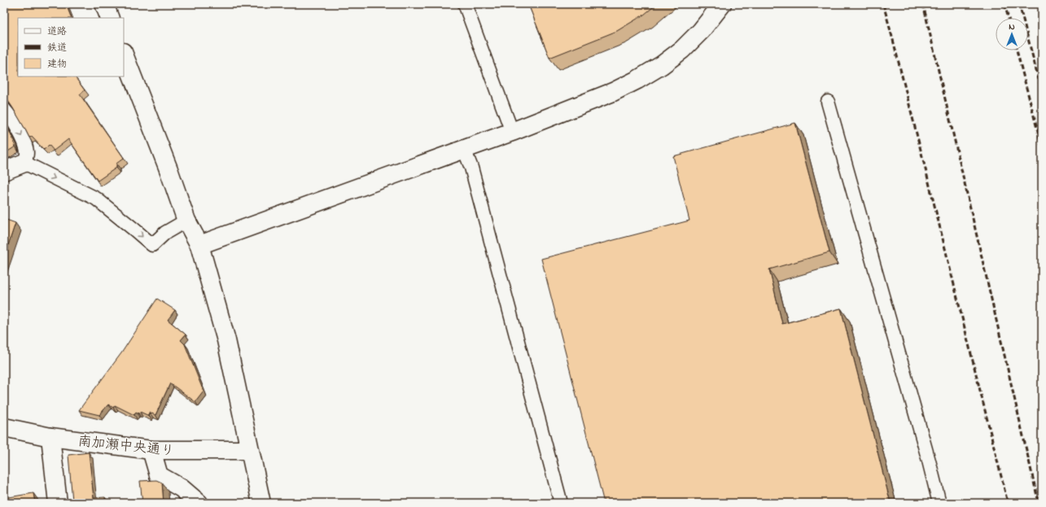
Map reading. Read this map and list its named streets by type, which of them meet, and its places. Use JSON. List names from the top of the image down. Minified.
{"streets":{"street":["南加瀬中央通り"]},"legend":["道路","鉄道","建物"],"north":"top"}
